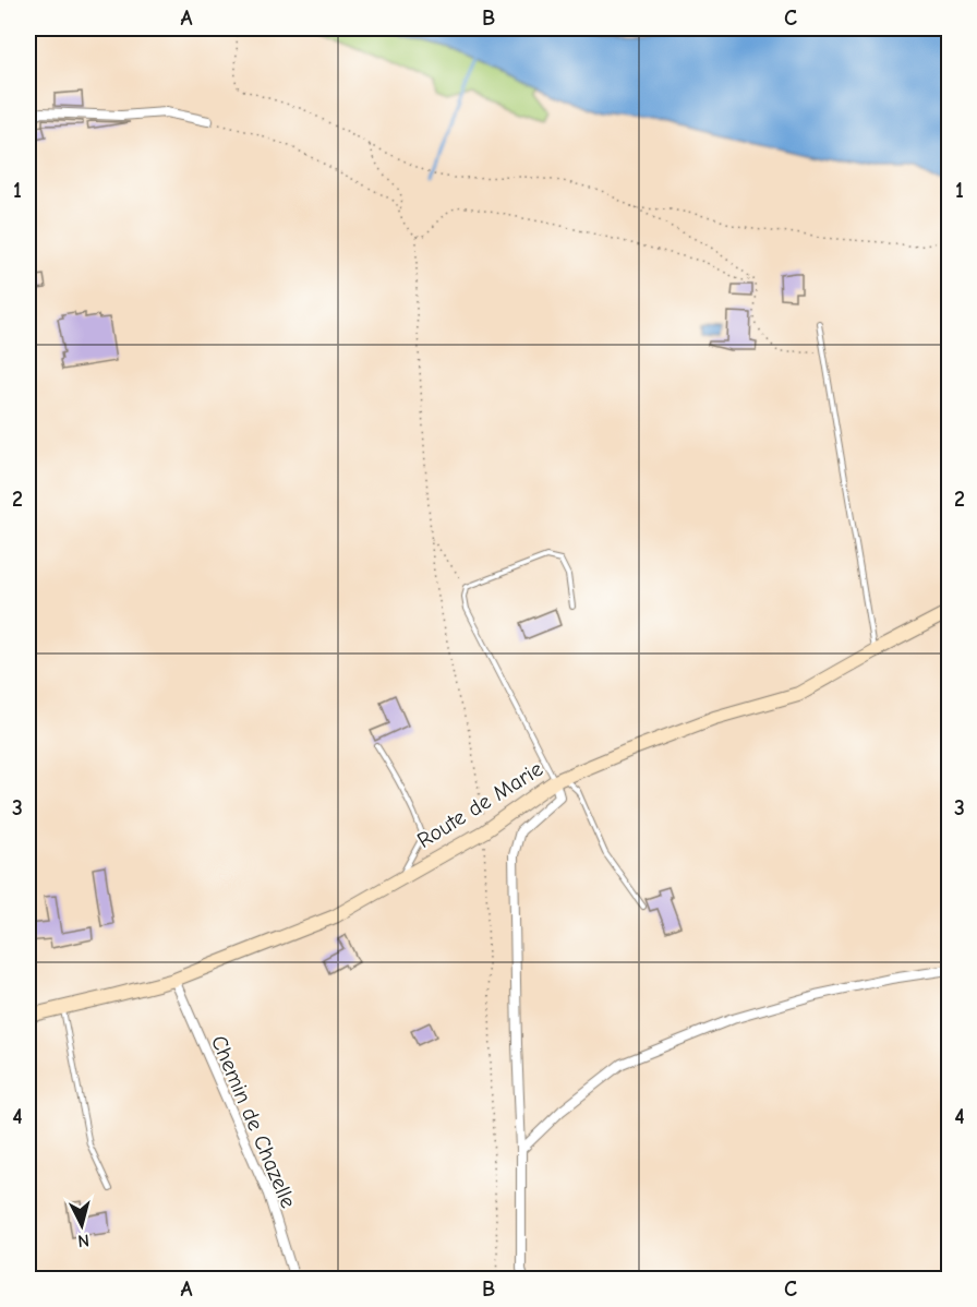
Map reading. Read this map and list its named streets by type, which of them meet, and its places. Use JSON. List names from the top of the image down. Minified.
{"streets":{"street":["Route de Marie","Chemin de Chazelle"]},"crossings":[["Route de Marie","Chemin de Chazelle"]],"north":"bottom","grid":{"columns":["A","B","C"],"rows":["1","2","3","4"]}}
